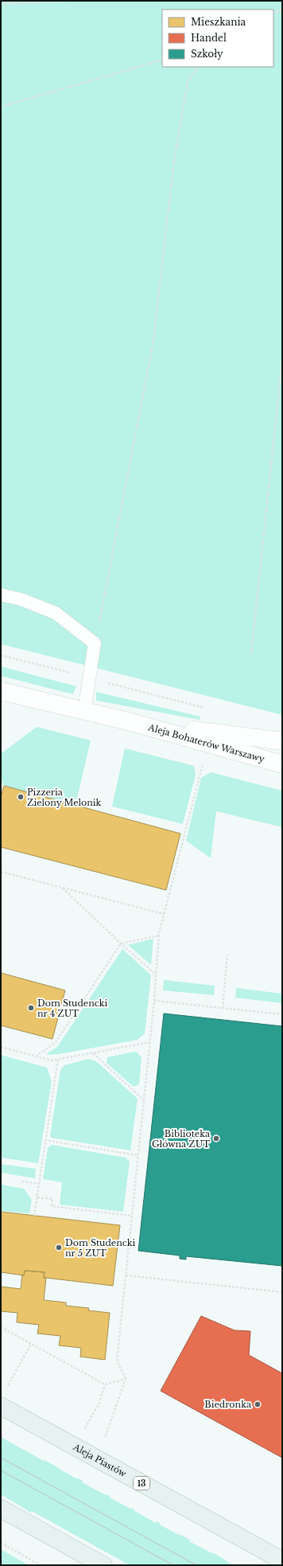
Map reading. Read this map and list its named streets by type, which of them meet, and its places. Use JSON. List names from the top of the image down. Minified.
{"streets":{"main road":["Aleja Piastów","13"],"street":["Aleja Bohaterów Warszawy"]},"places":["Pizzeria Zielony Melonik","Dom Studencki nr 4 ZUT","Biblioteka Główna ZUT","Dom Studencki nr 5 ZUT","Biedronka"],"legend":["Mieszkania","Handel","Szkoły"]}
